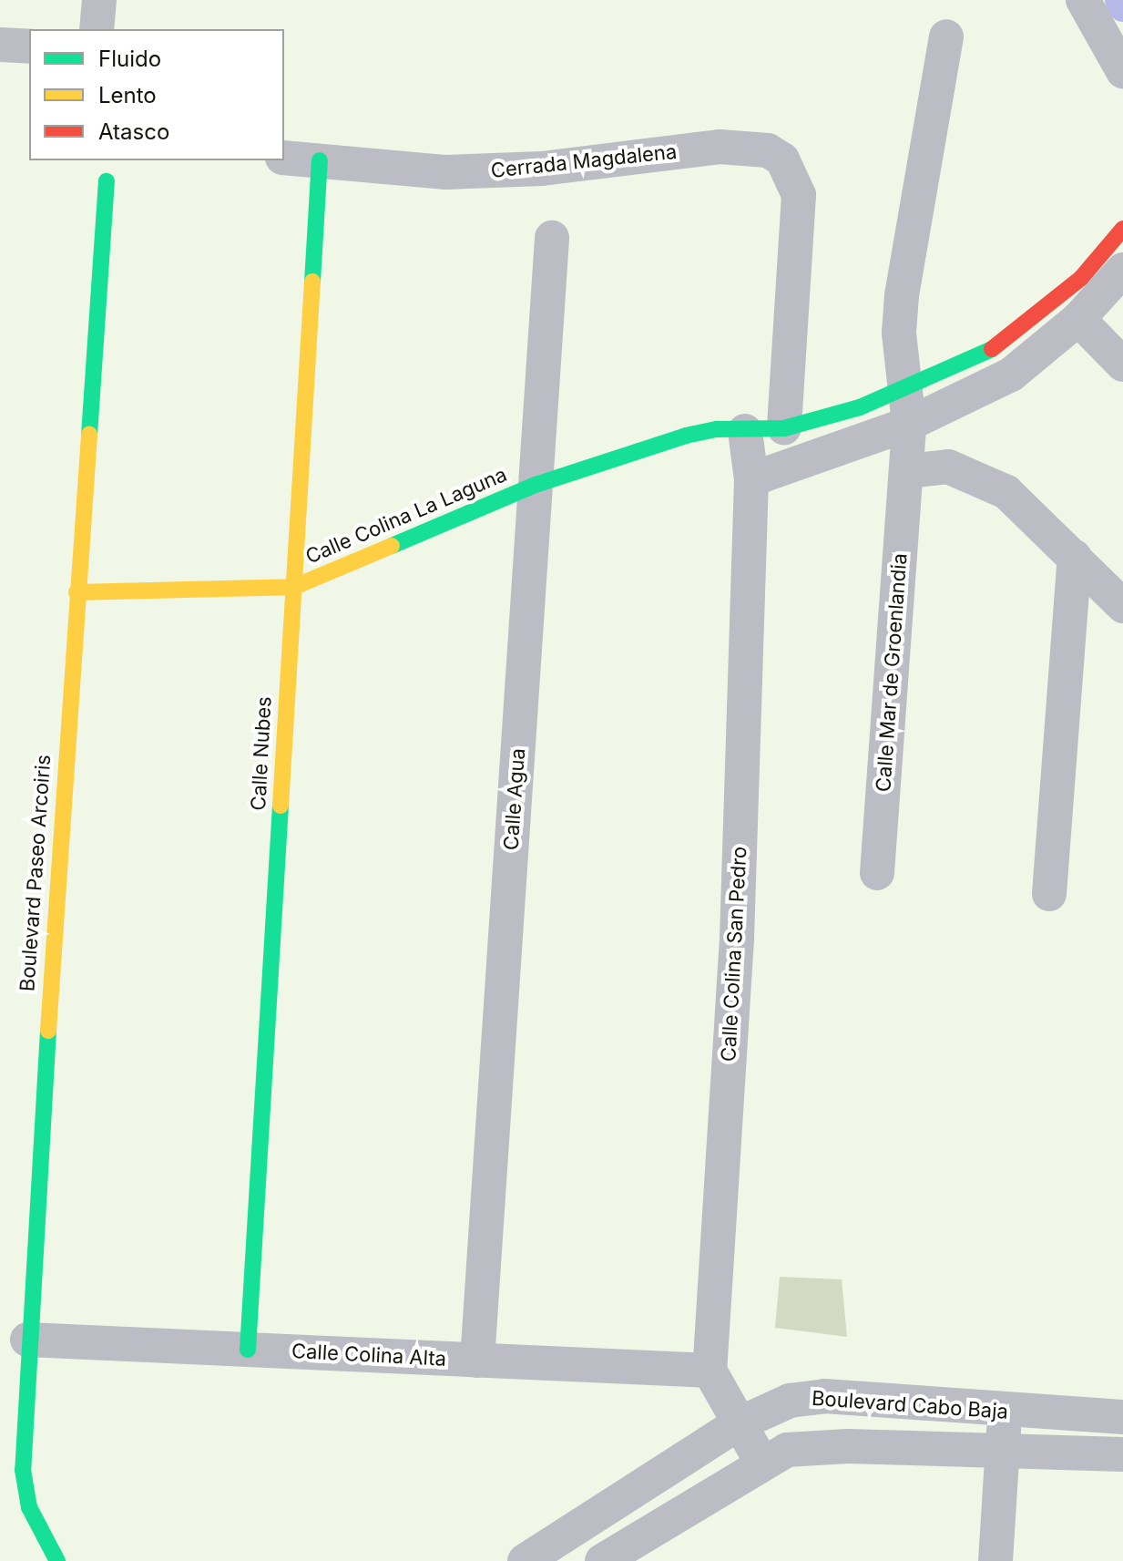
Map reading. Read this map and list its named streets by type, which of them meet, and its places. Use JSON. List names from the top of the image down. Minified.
{"streets":{"street":["Cerrada Magdalena","Calle Colina La Laguna","Calle Mar de Groenlandia","Calle Nubes","Calle Agua","Boulevard Paseo Arcoiris","Calle Colina San Pedro","Calle Colina Alta","Boulevard Cabo Baja"]},"crossings":[["Cerrada Magdalena","Calle Nubes"],["Calle Colina La Laguna","Calle Nubes"],["Calle Colina La Laguna","Calle Agua"],["Calle Colina La Laguna","Boulevard Paseo Arcoiris"],["Calle Colina La Laguna","Calle Colina San Pedro"],["Calle Nubes","Calle Colina Alta"],["Calle Agua","Calle Colina Alta"],["Boulevard Paseo Arcoiris","Calle Colina Alta"],["Calle Colina San Pedro","Calle Colina Alta"]],"legend":["Fluido","Lento","Atasco"]}
